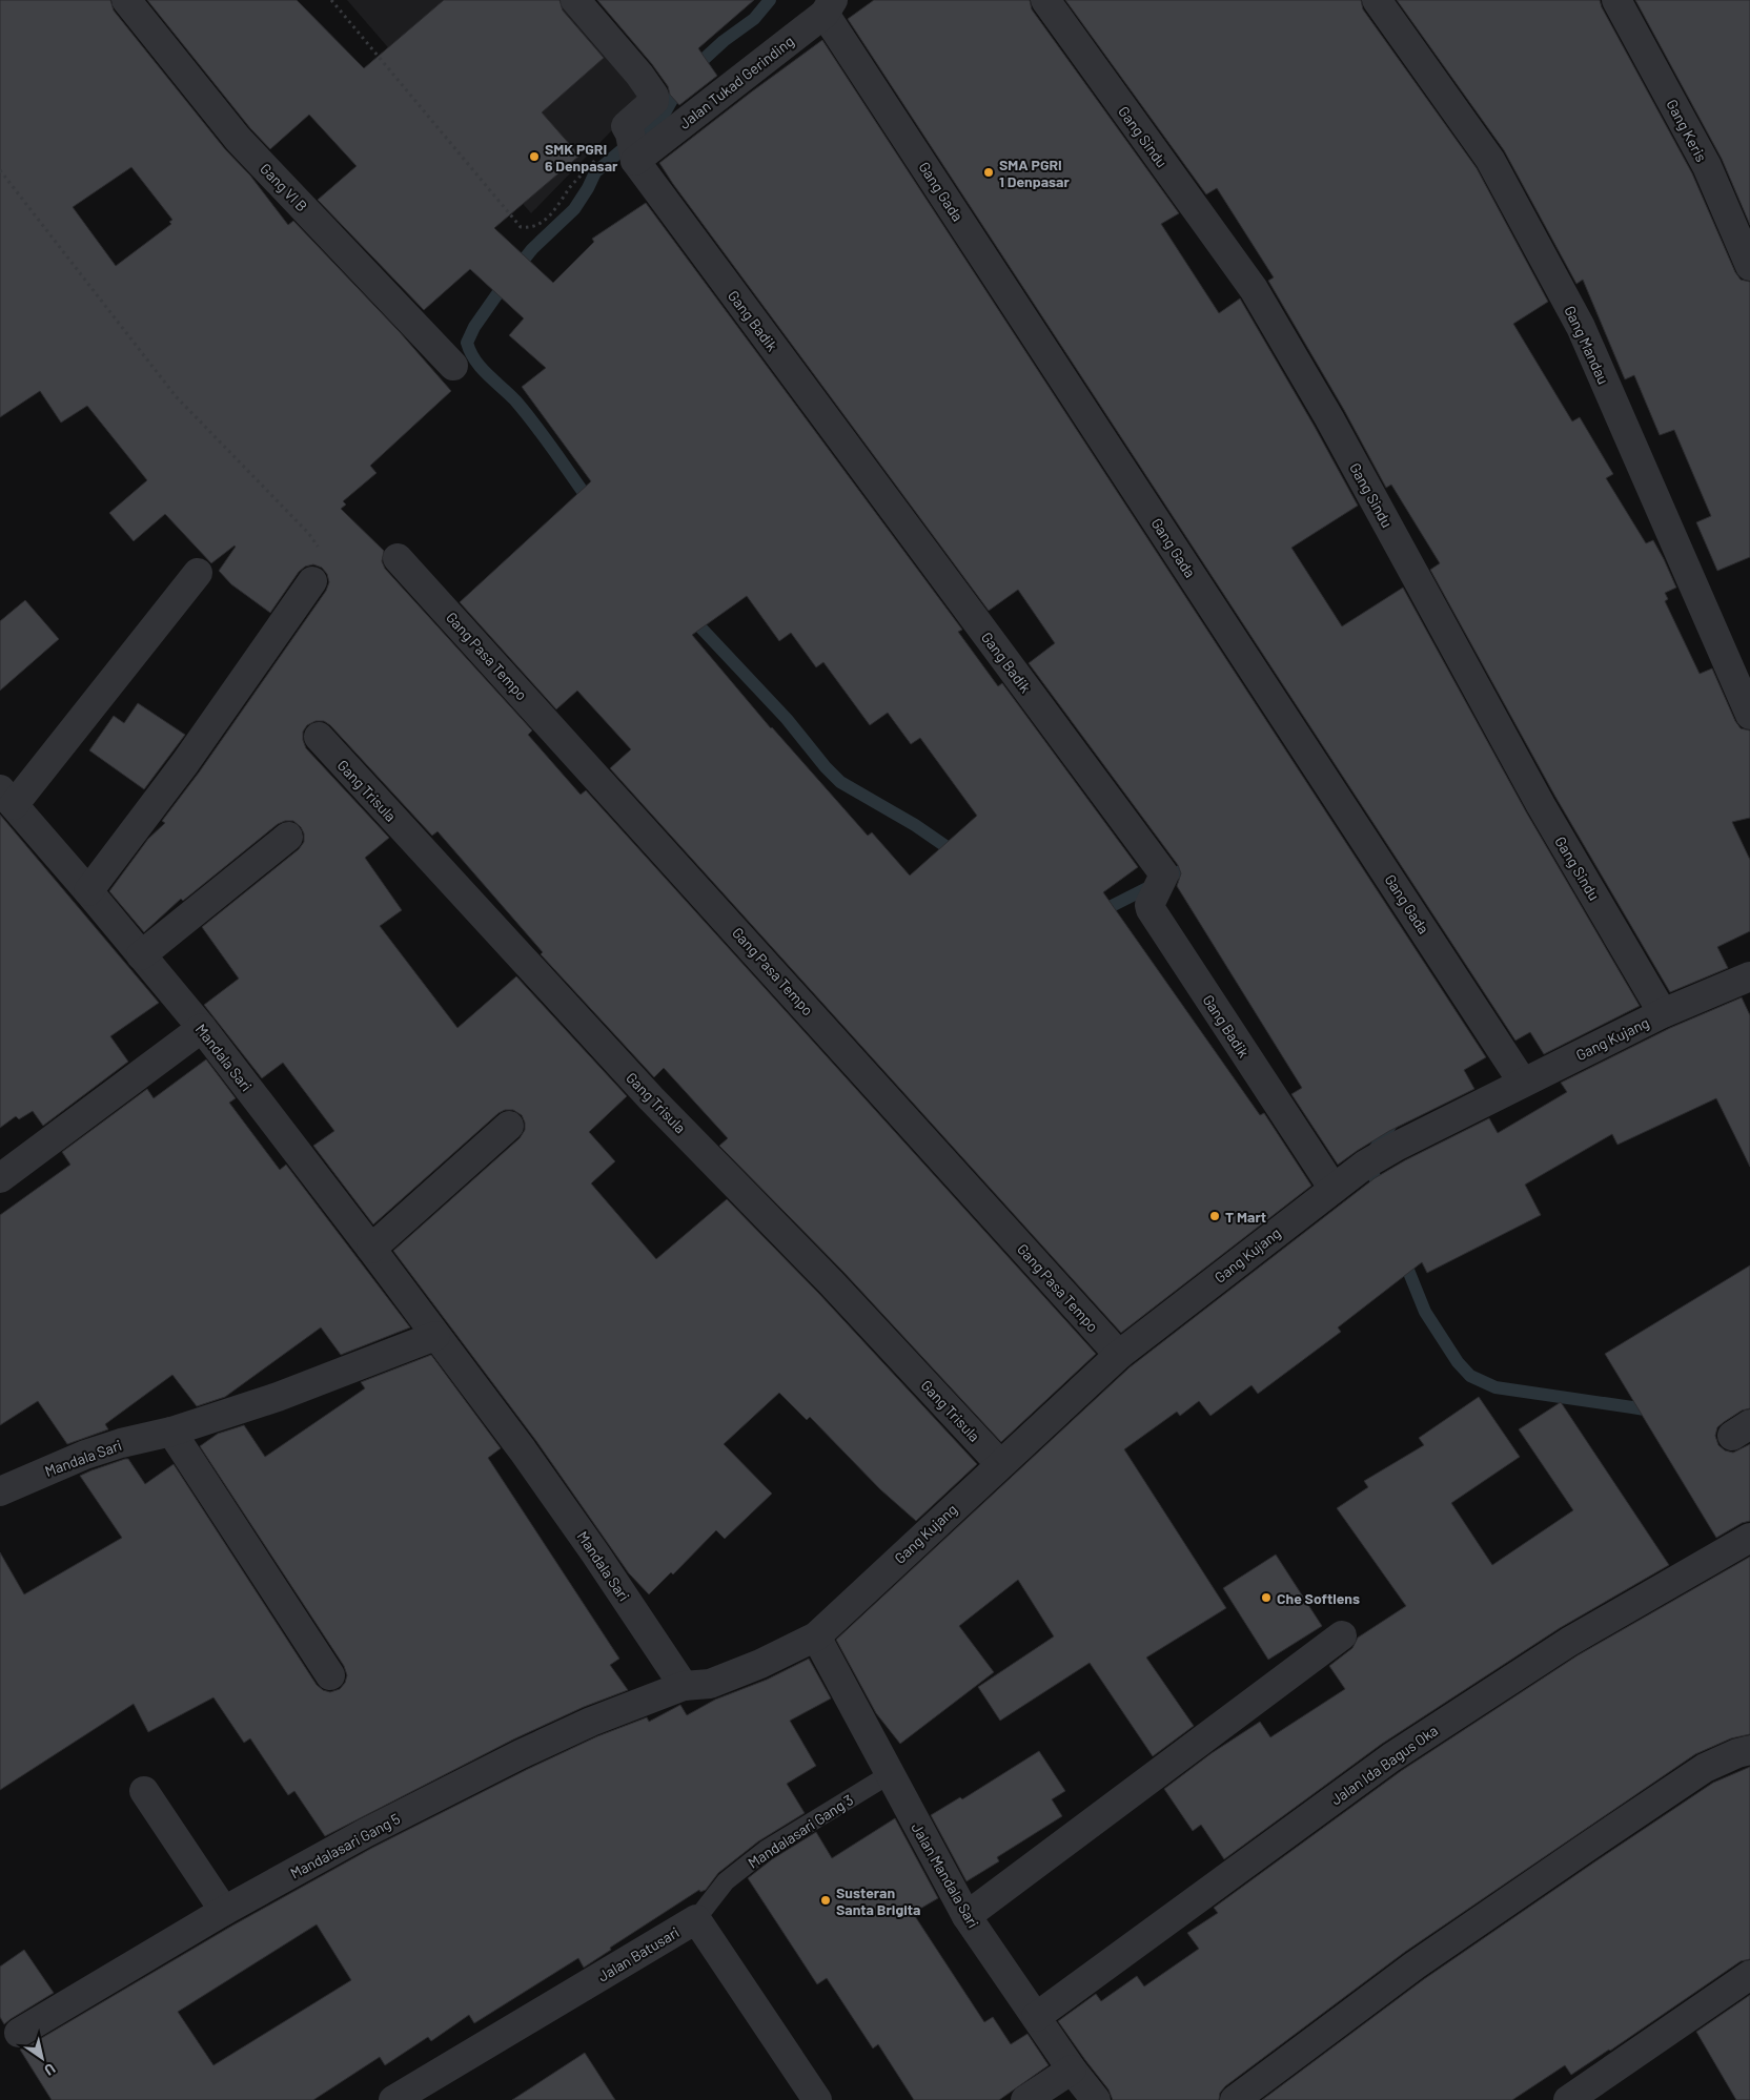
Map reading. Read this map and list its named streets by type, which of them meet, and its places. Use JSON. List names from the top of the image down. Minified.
{"streets":{"street":["Jalan Tukad Gerinding","Gang Keris","Gang Sindu","Gang VI B","Gang Gada","Gang Badik","Gang Mandau","Gang Pasa Tempo","Gang Trisula","Gang Kujang","Mandala Sari","Jalan Ida Bagus Oka","Mandalasari Gang 5","Jalan Mandala Sari","Jalan Batusari"],"lane":["Mandalasari Gang 3"]},"crossings":[["Jalan Tukad Gerinding","Gang Gada"],["Jalan Tukad Gerinding","Gang Badik"],["Gang Sindu","Gang Kujang"],["Gang Gada","Gang Kujang"],["Gang Badik","Gang Kujang"],["Gang Pasa Tempo","Gang Kujang"],["Gang Trisula","Gang Kujang"],["Gang Kujang","Jalan Mandala Sari"],["Mandala Sari","Mandalasari Gang 5"],["Jalan Ida Bagus Oka","Jalan Mandala Sari"],["Mandalasari Gang 3","Jalan Mandala Sari"],["Mandalasari Gang 3","Jalan Batusari"]],"places":["SMK PGRI 6 Denpasar","SMA PGRI 1 Denpasar","T Mart","Che Softlens","Susteran Santa Brigita"],"north":"bottom right"}
